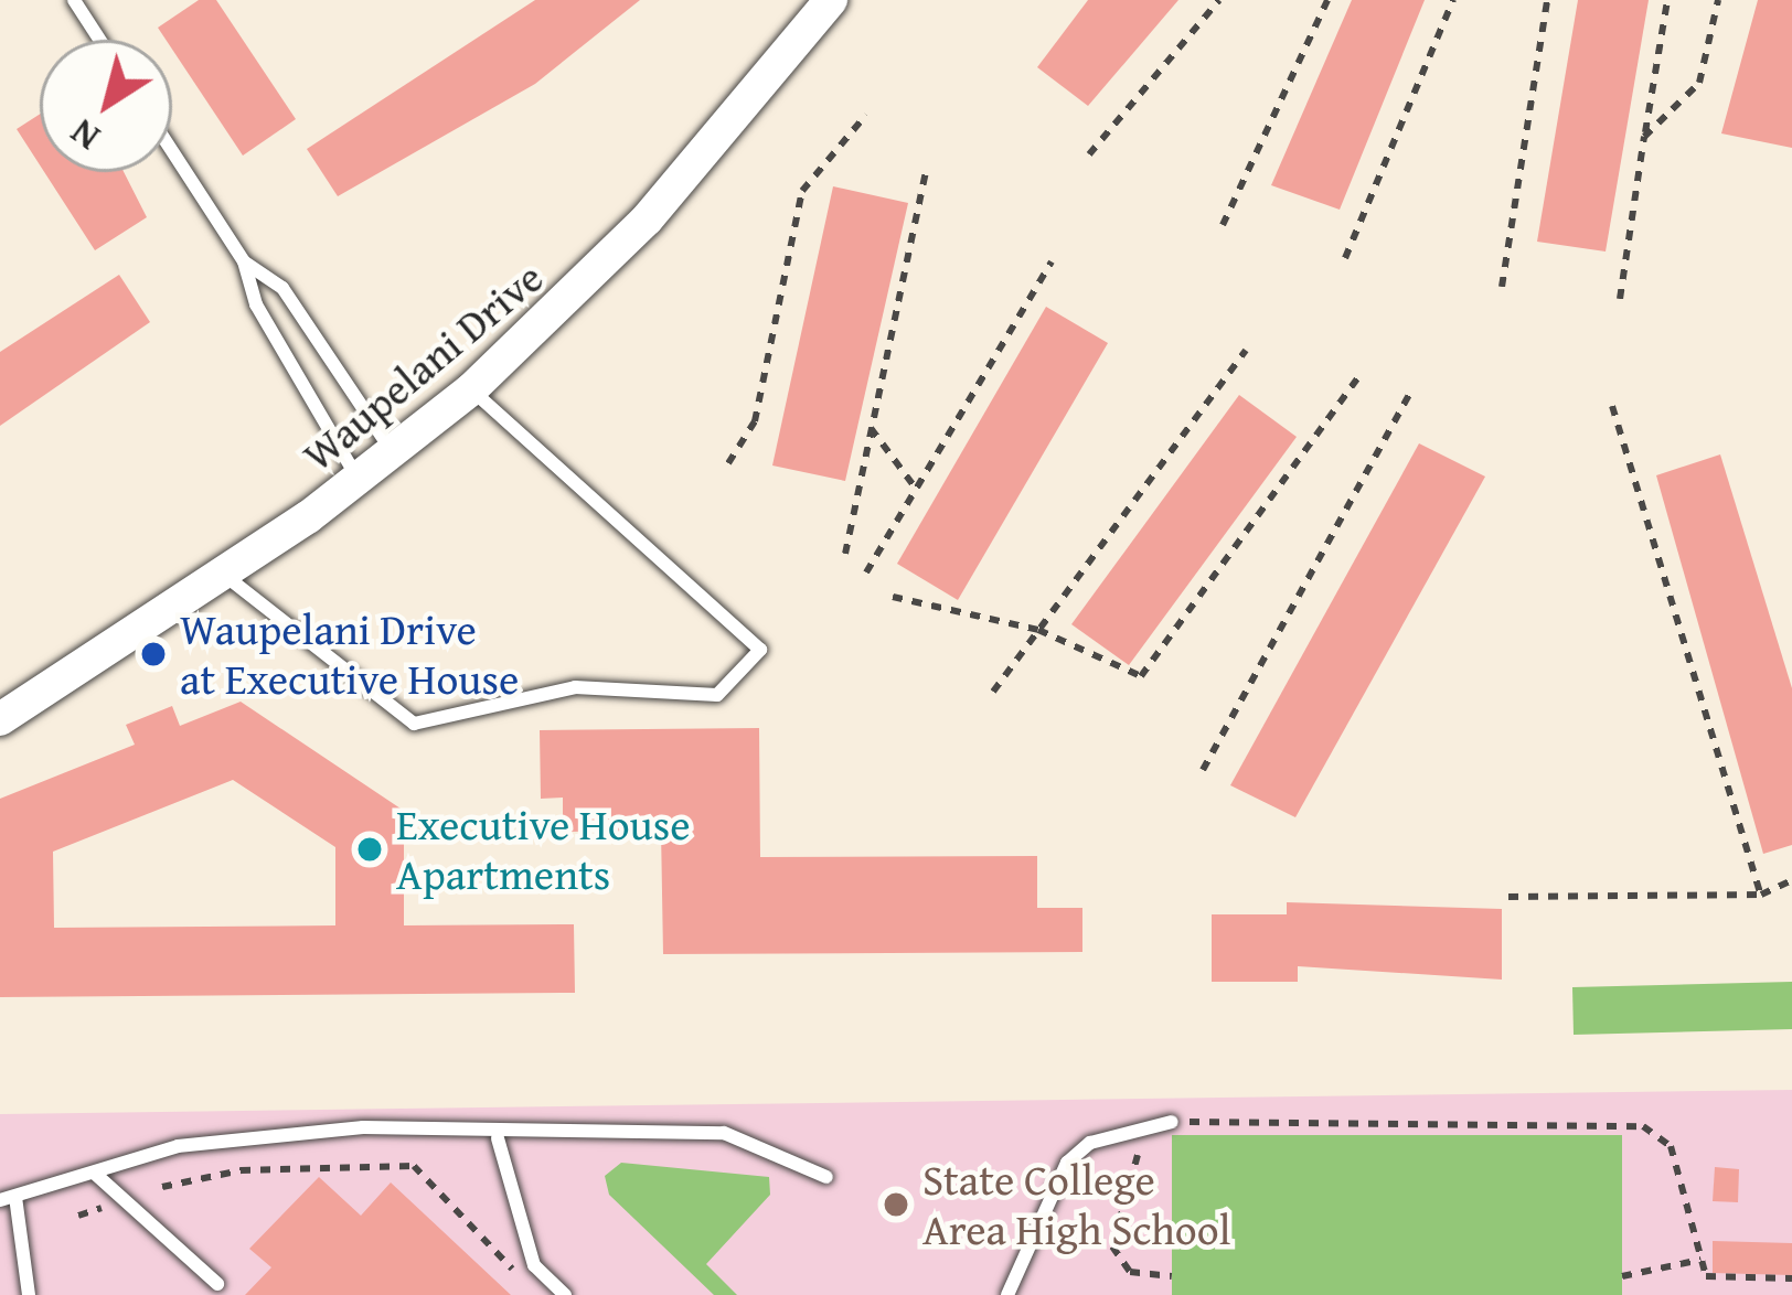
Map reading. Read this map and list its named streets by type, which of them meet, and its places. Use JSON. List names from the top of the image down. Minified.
{"streets":{"street":["Waupelani Drive"]},"places":["Waupelani Drive at Executive House","Executive House Apartments","State College Area High School"],"north":"bottom left"}
